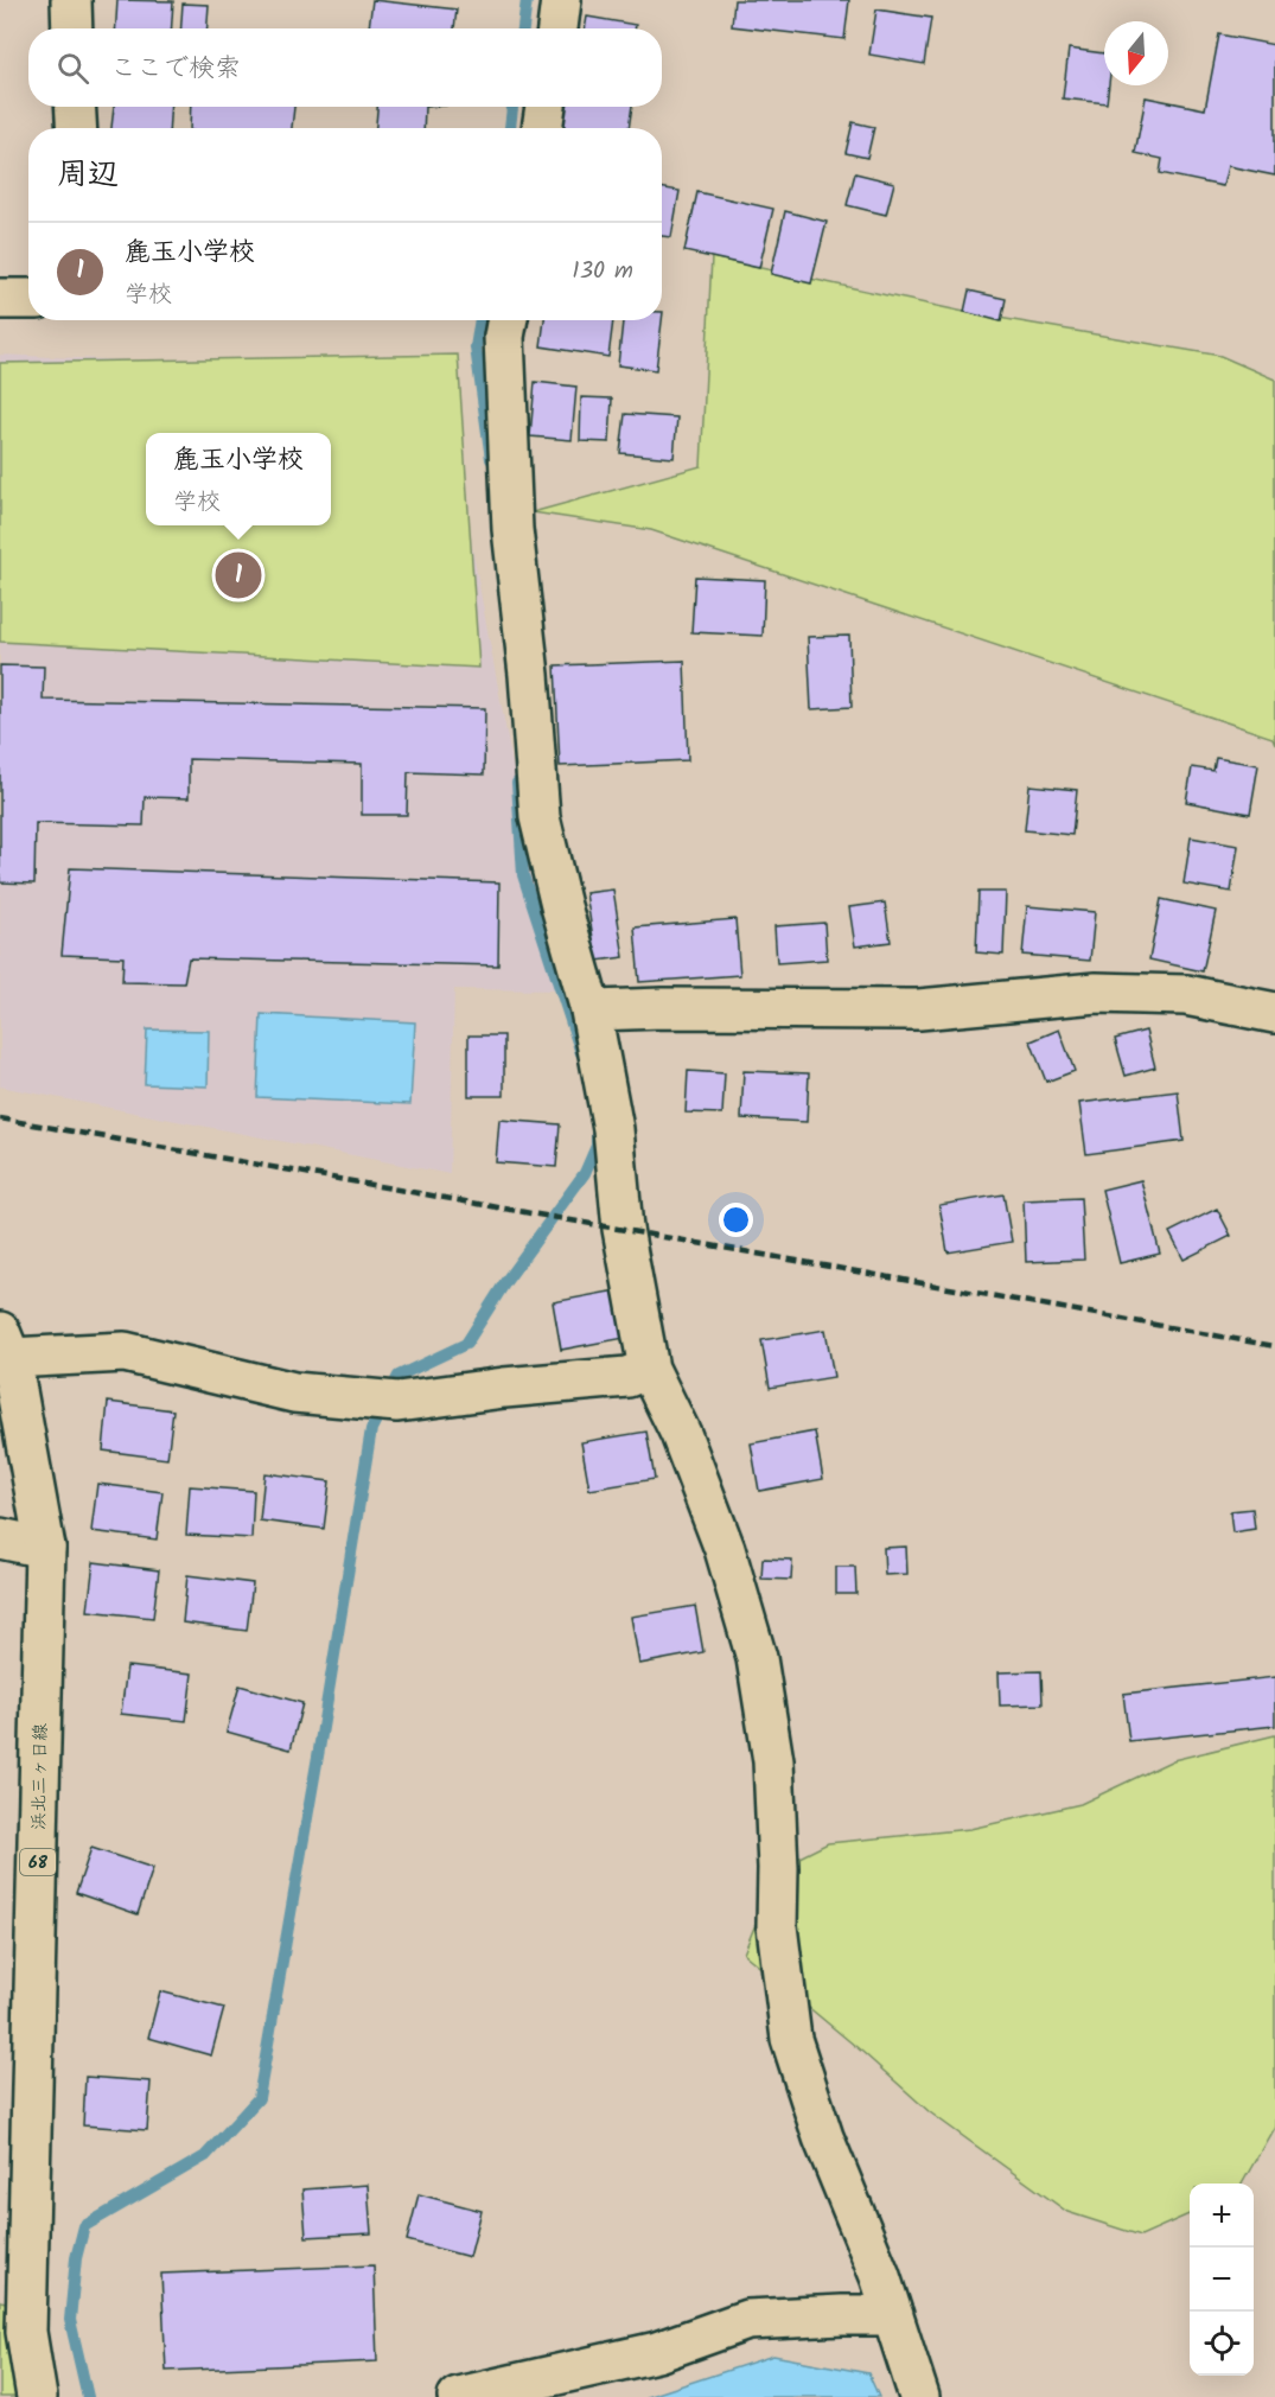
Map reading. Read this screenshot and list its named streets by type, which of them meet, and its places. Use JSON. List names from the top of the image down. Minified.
{"streets":{"street":["浜北三ヶ日線","68"]},"north":"bottom","page":{"search":"ここで検索","heading":"周辺","list":[{"mark":"1","name":"麁玉小学校","note":"学校","value":"130 m"}],"popup":["麁玉小学校","学校"],"pins":"1","map_buttons":["+","−"]}}
